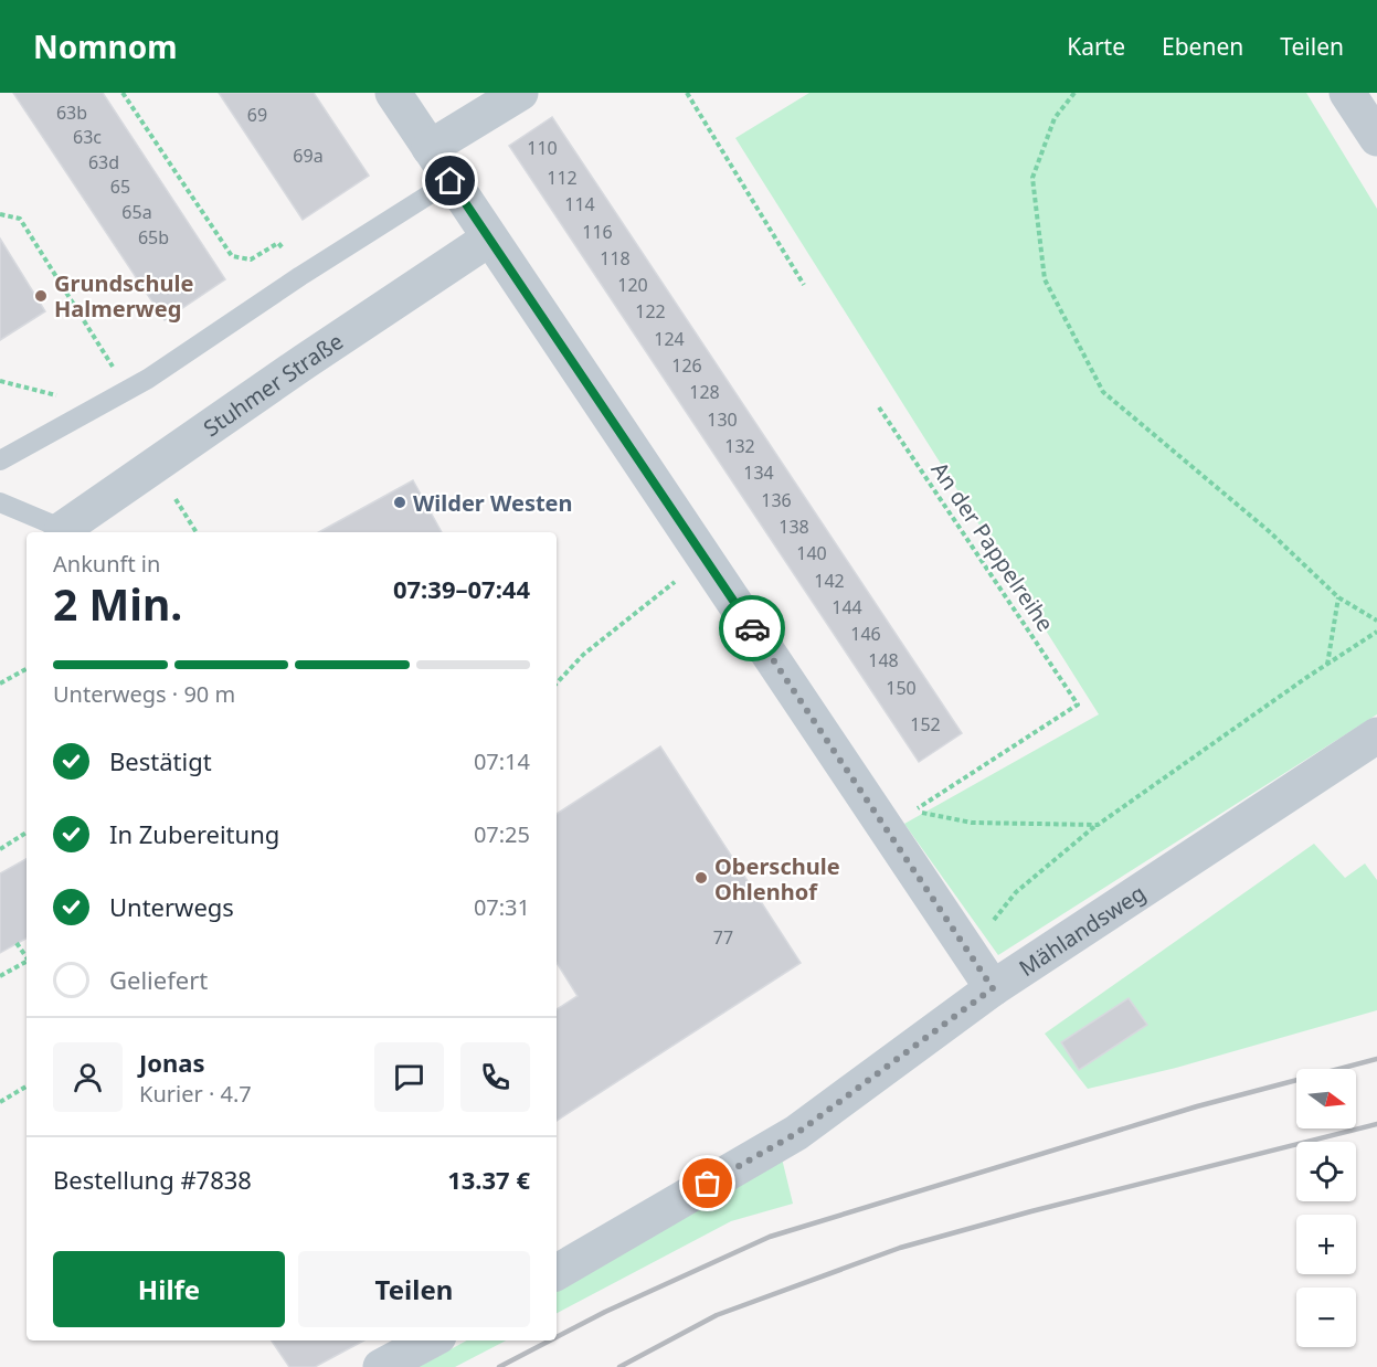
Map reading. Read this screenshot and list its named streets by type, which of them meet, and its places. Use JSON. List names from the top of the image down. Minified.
{"streets":{"street":["Stuhmer Straße","Mählandsweg"],"path":["An der Pappelreihe"]},"places":["Grundschule Halmerweg","Wilder Westen","Oberschule Ohlenhof"],"house_numbers":["63b","69","63c","110","69a","63d","112","65","114","65a","116","65b","118","120","122","124","126","128","130","132","134","136","138","140","142","144","146","148","150","152","77"],"north":"right","page":{"header":"Nomnom","nav":["Karte","Ebenen","Teilen"],"heading":["2 Min.","Ankunft in","07:39–07:44"],"panel":["Jonas","Kurier · 4.7","Bestellung #7838","13.37 €"],"bar":"Unterwegs · 90 m","list":[["Bestätigt","07:14"],["In Zubereitung","07:25"],["Unterwegs","07:31"],"Geliefert"],"map_buttons":["+","−"],"buttons":["Hilfe","Teilen"]}}
